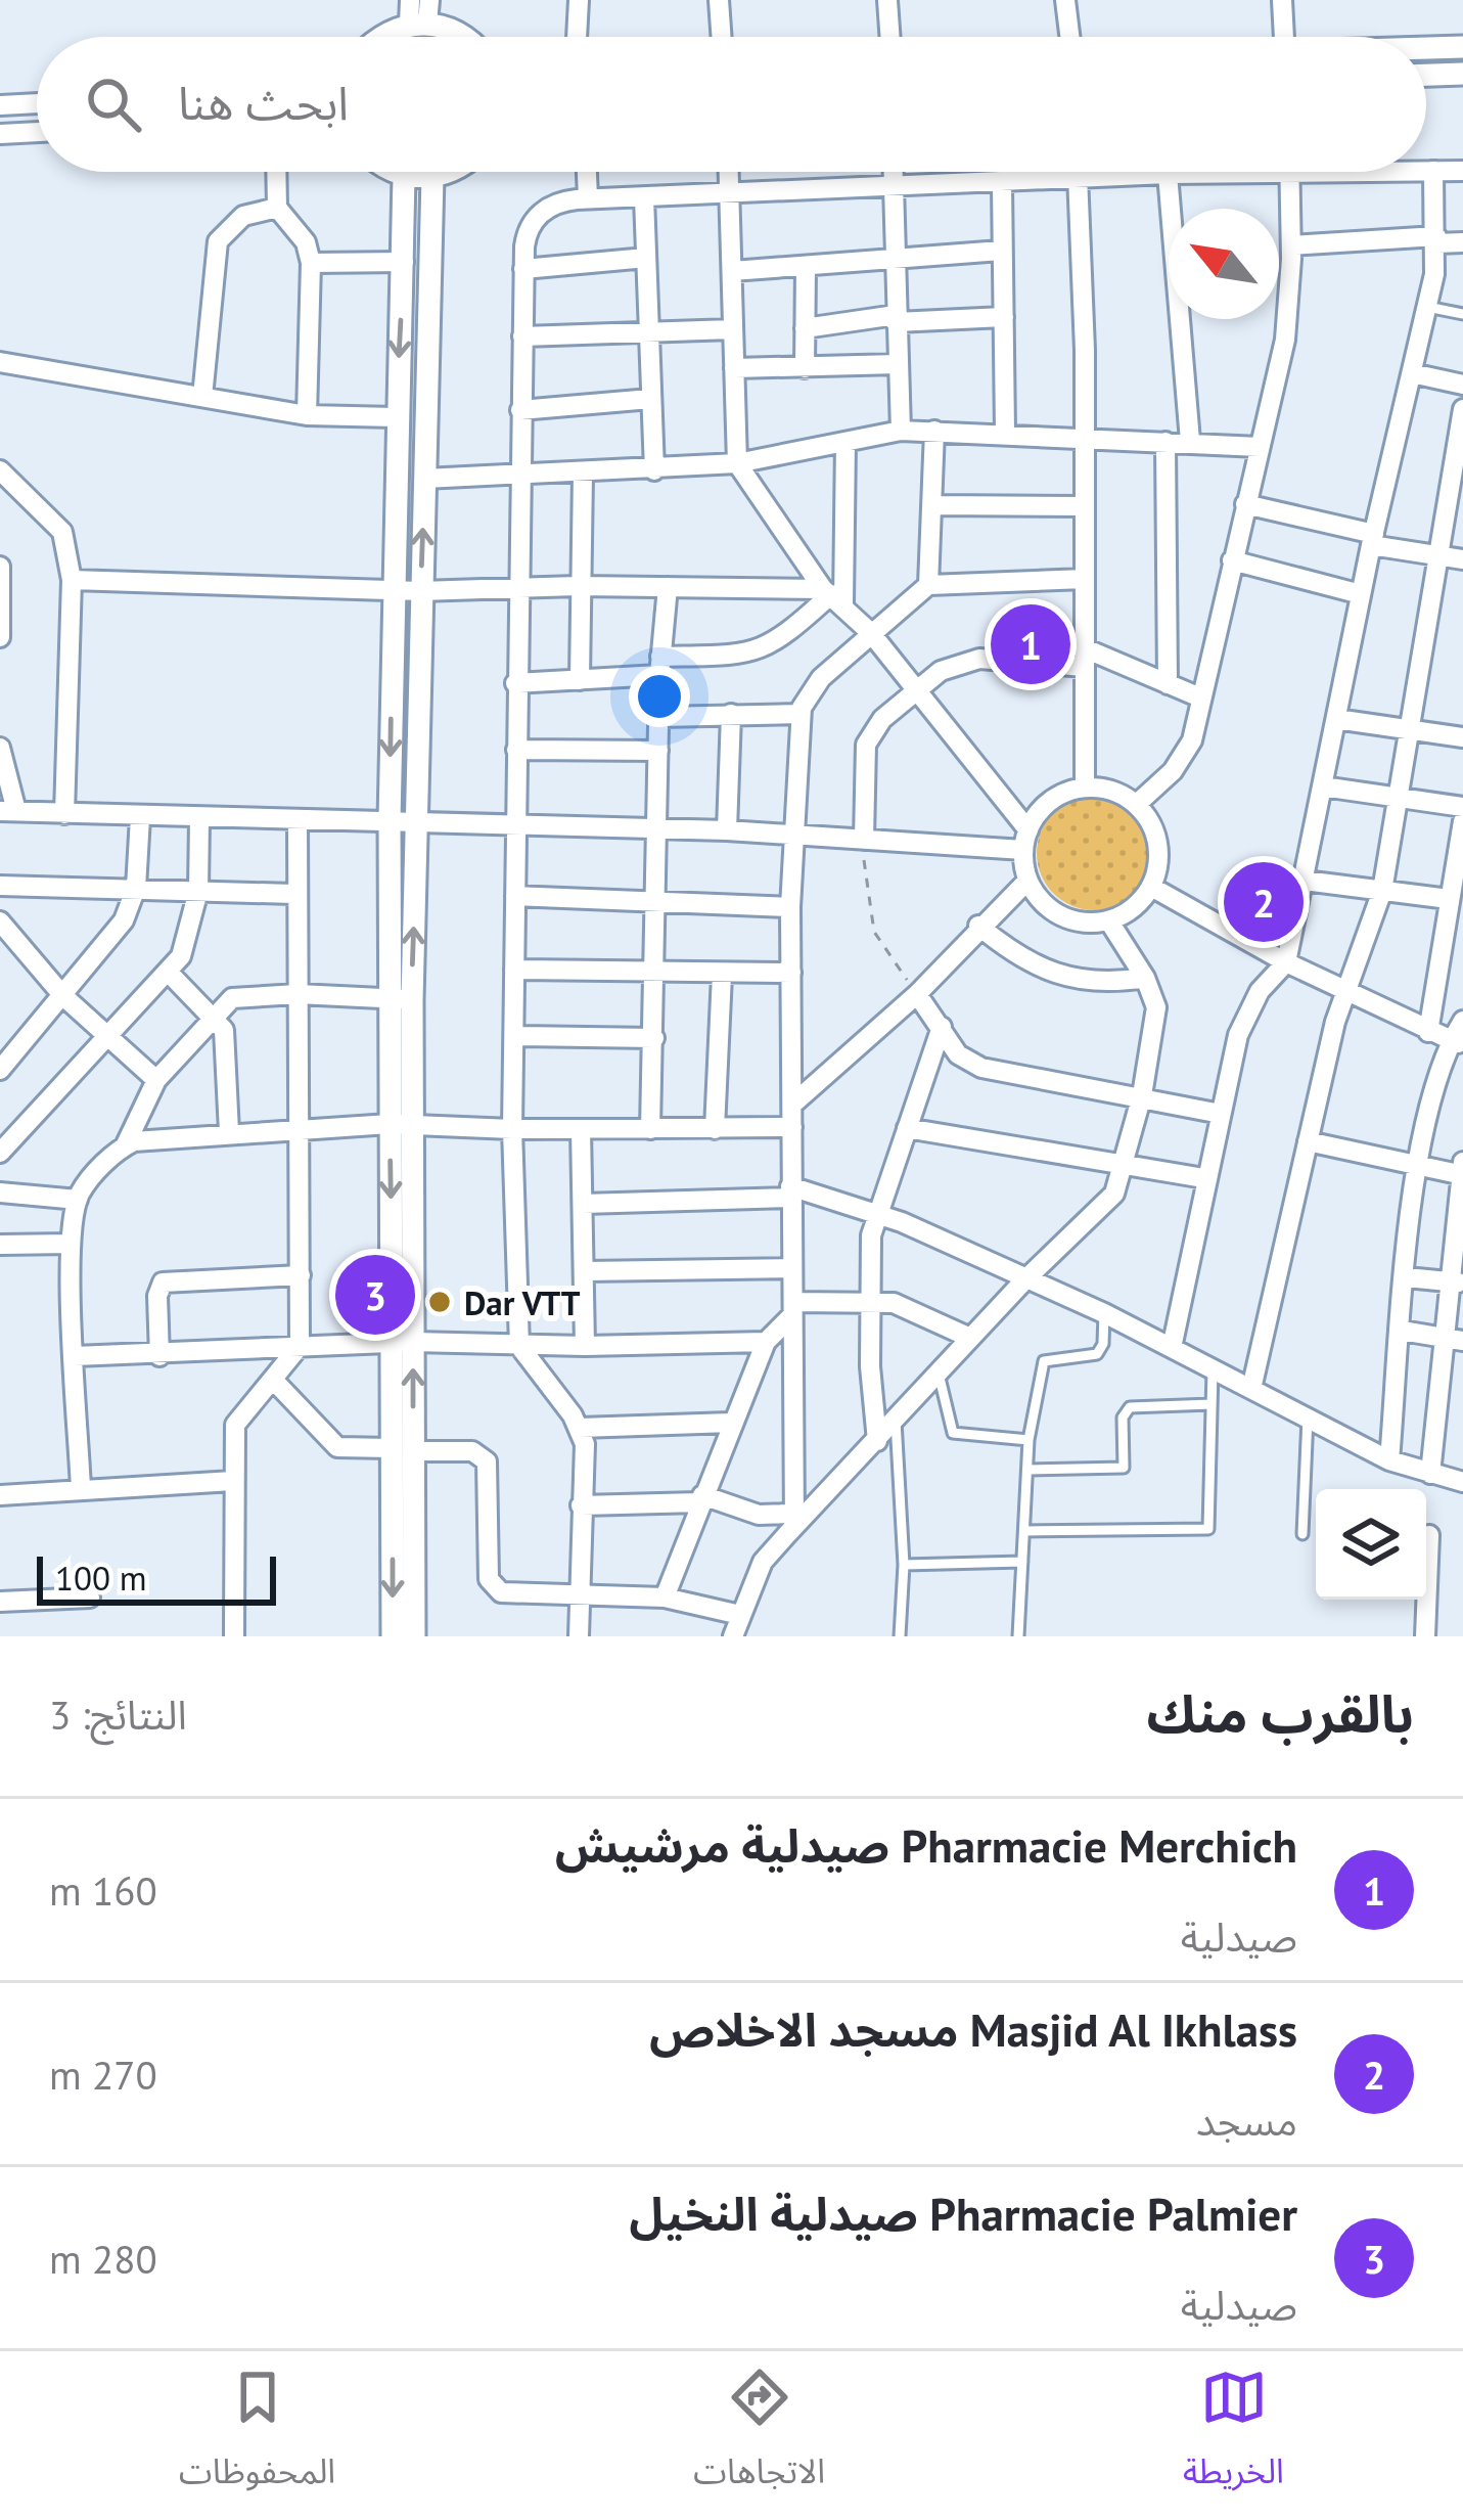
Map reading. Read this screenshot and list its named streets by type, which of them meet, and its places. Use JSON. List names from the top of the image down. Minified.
{"places":["Dar VTT"],"scale_bar":"100 m","north":"top left","page":{"search":"ابحث هنا","pins":["1","2","3"],"scale":"100 m","heading":["بالقرب منك","النتائج: 3"],"list":[{"mark":"1","name":"Pharmacie Merchich صيدلية مرشيش","note":"صيدلية","value":"160 m"},{"mark":"2","name":"Masjid Al Ikhlass مسجد الاخلاص","note":"مسجد","value":"270 m"},{"mark":"3","name":"Pharmacie Palmier صيدلية النخيل","note":"صيدلية","value":"280 m"}],"nav":["الخريطة","الاتجاهات","المحفوظات"]}}
